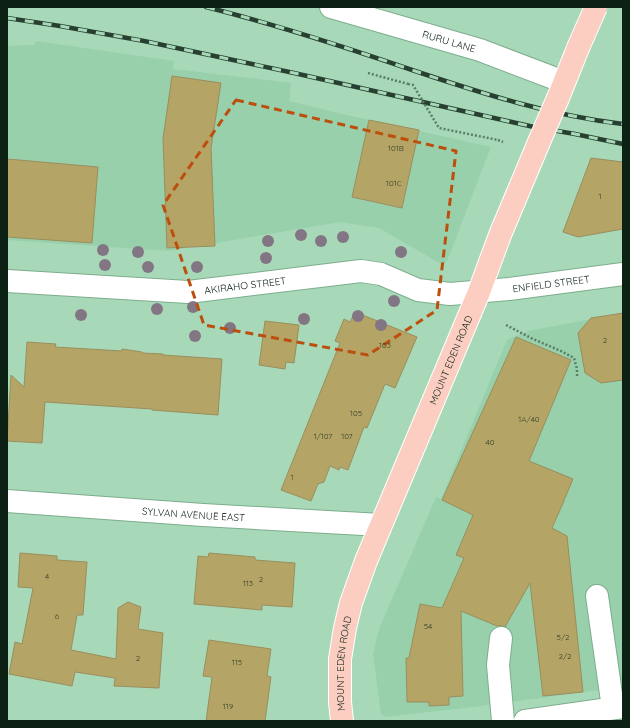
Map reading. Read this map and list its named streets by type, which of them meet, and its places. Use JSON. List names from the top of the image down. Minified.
{"streets":{"main road":["MOUNT EDEN ROAD"],"street":["RURU LANE","ENFIELD STREET","AKIRAHO STREET","SYLVAN AVENUE EAST"]},"crossings":[["RURU LANE","MOUNT EDEN ROAD"],["ENFIELD STREET","AKIRAHO STREET"],["ENFIELD STREET","MOUNT EDEN ROAD"],["AKIRAHO STREET","MOUNT EDEN ROAD"],["MOUNT EDEN ROAD","SYLVAN AVENUE EAST"]],"house_numbers":["101B","101C","1","2","103","105","1A/40","1/107","107","40","1","4","2","113","6","54","5/2","2/2","2","115","119"]}
